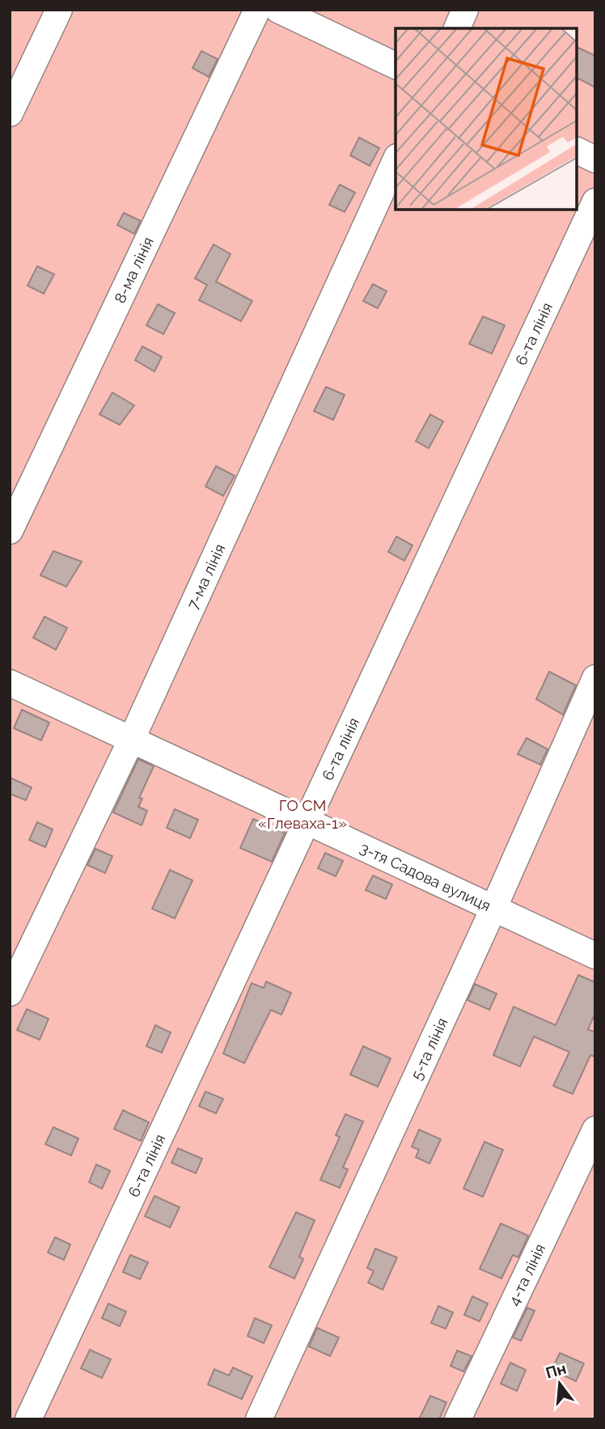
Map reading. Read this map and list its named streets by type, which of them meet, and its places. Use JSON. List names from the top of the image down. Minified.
{"streets":{"street":["8-ма лінія","6-та лінія","7-ма лінія","3-тя Садова вулиця","5-та лінія","4-та лінія"]},"crossings":[["6-та лінія","3-тя Садова вулиця"],["7-ма лінія","3-тя Садова вулиця"],["3-тя Садова вулиця","5-та лінія"]],"parks":["ГО СМ «Глеваха-1»"],"north":"top"}
